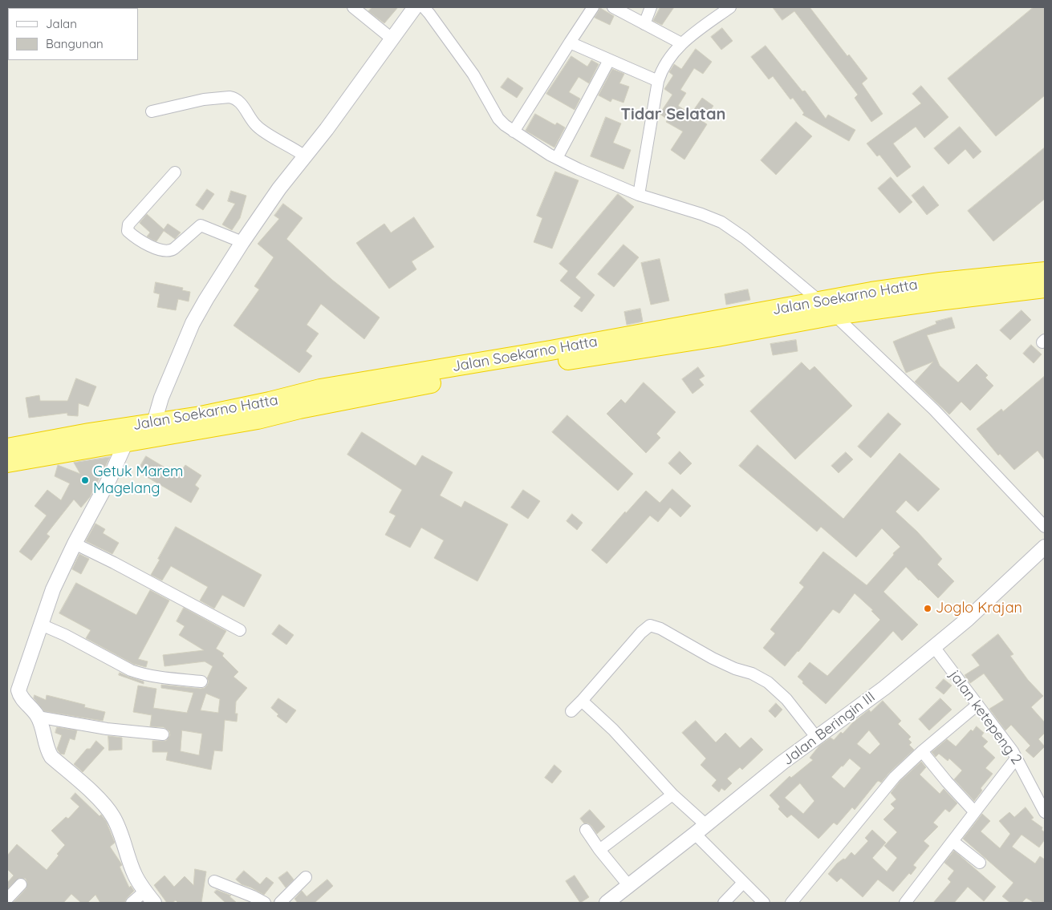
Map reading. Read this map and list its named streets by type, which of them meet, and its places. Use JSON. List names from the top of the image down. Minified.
{"streets":{"highway":["Jalan Soekarno Hatta"],"street":["jalan ketepeng 2","Jalan Beringin III"]},"crossings":[["jalan ketepeng 2","Jalan Beringin III"]],"districts":["Tidar Selatan"],"places":["Getuk Marem Magelang","Joglo Krajan"],"legend":["Jalan","Bangunan"]}
